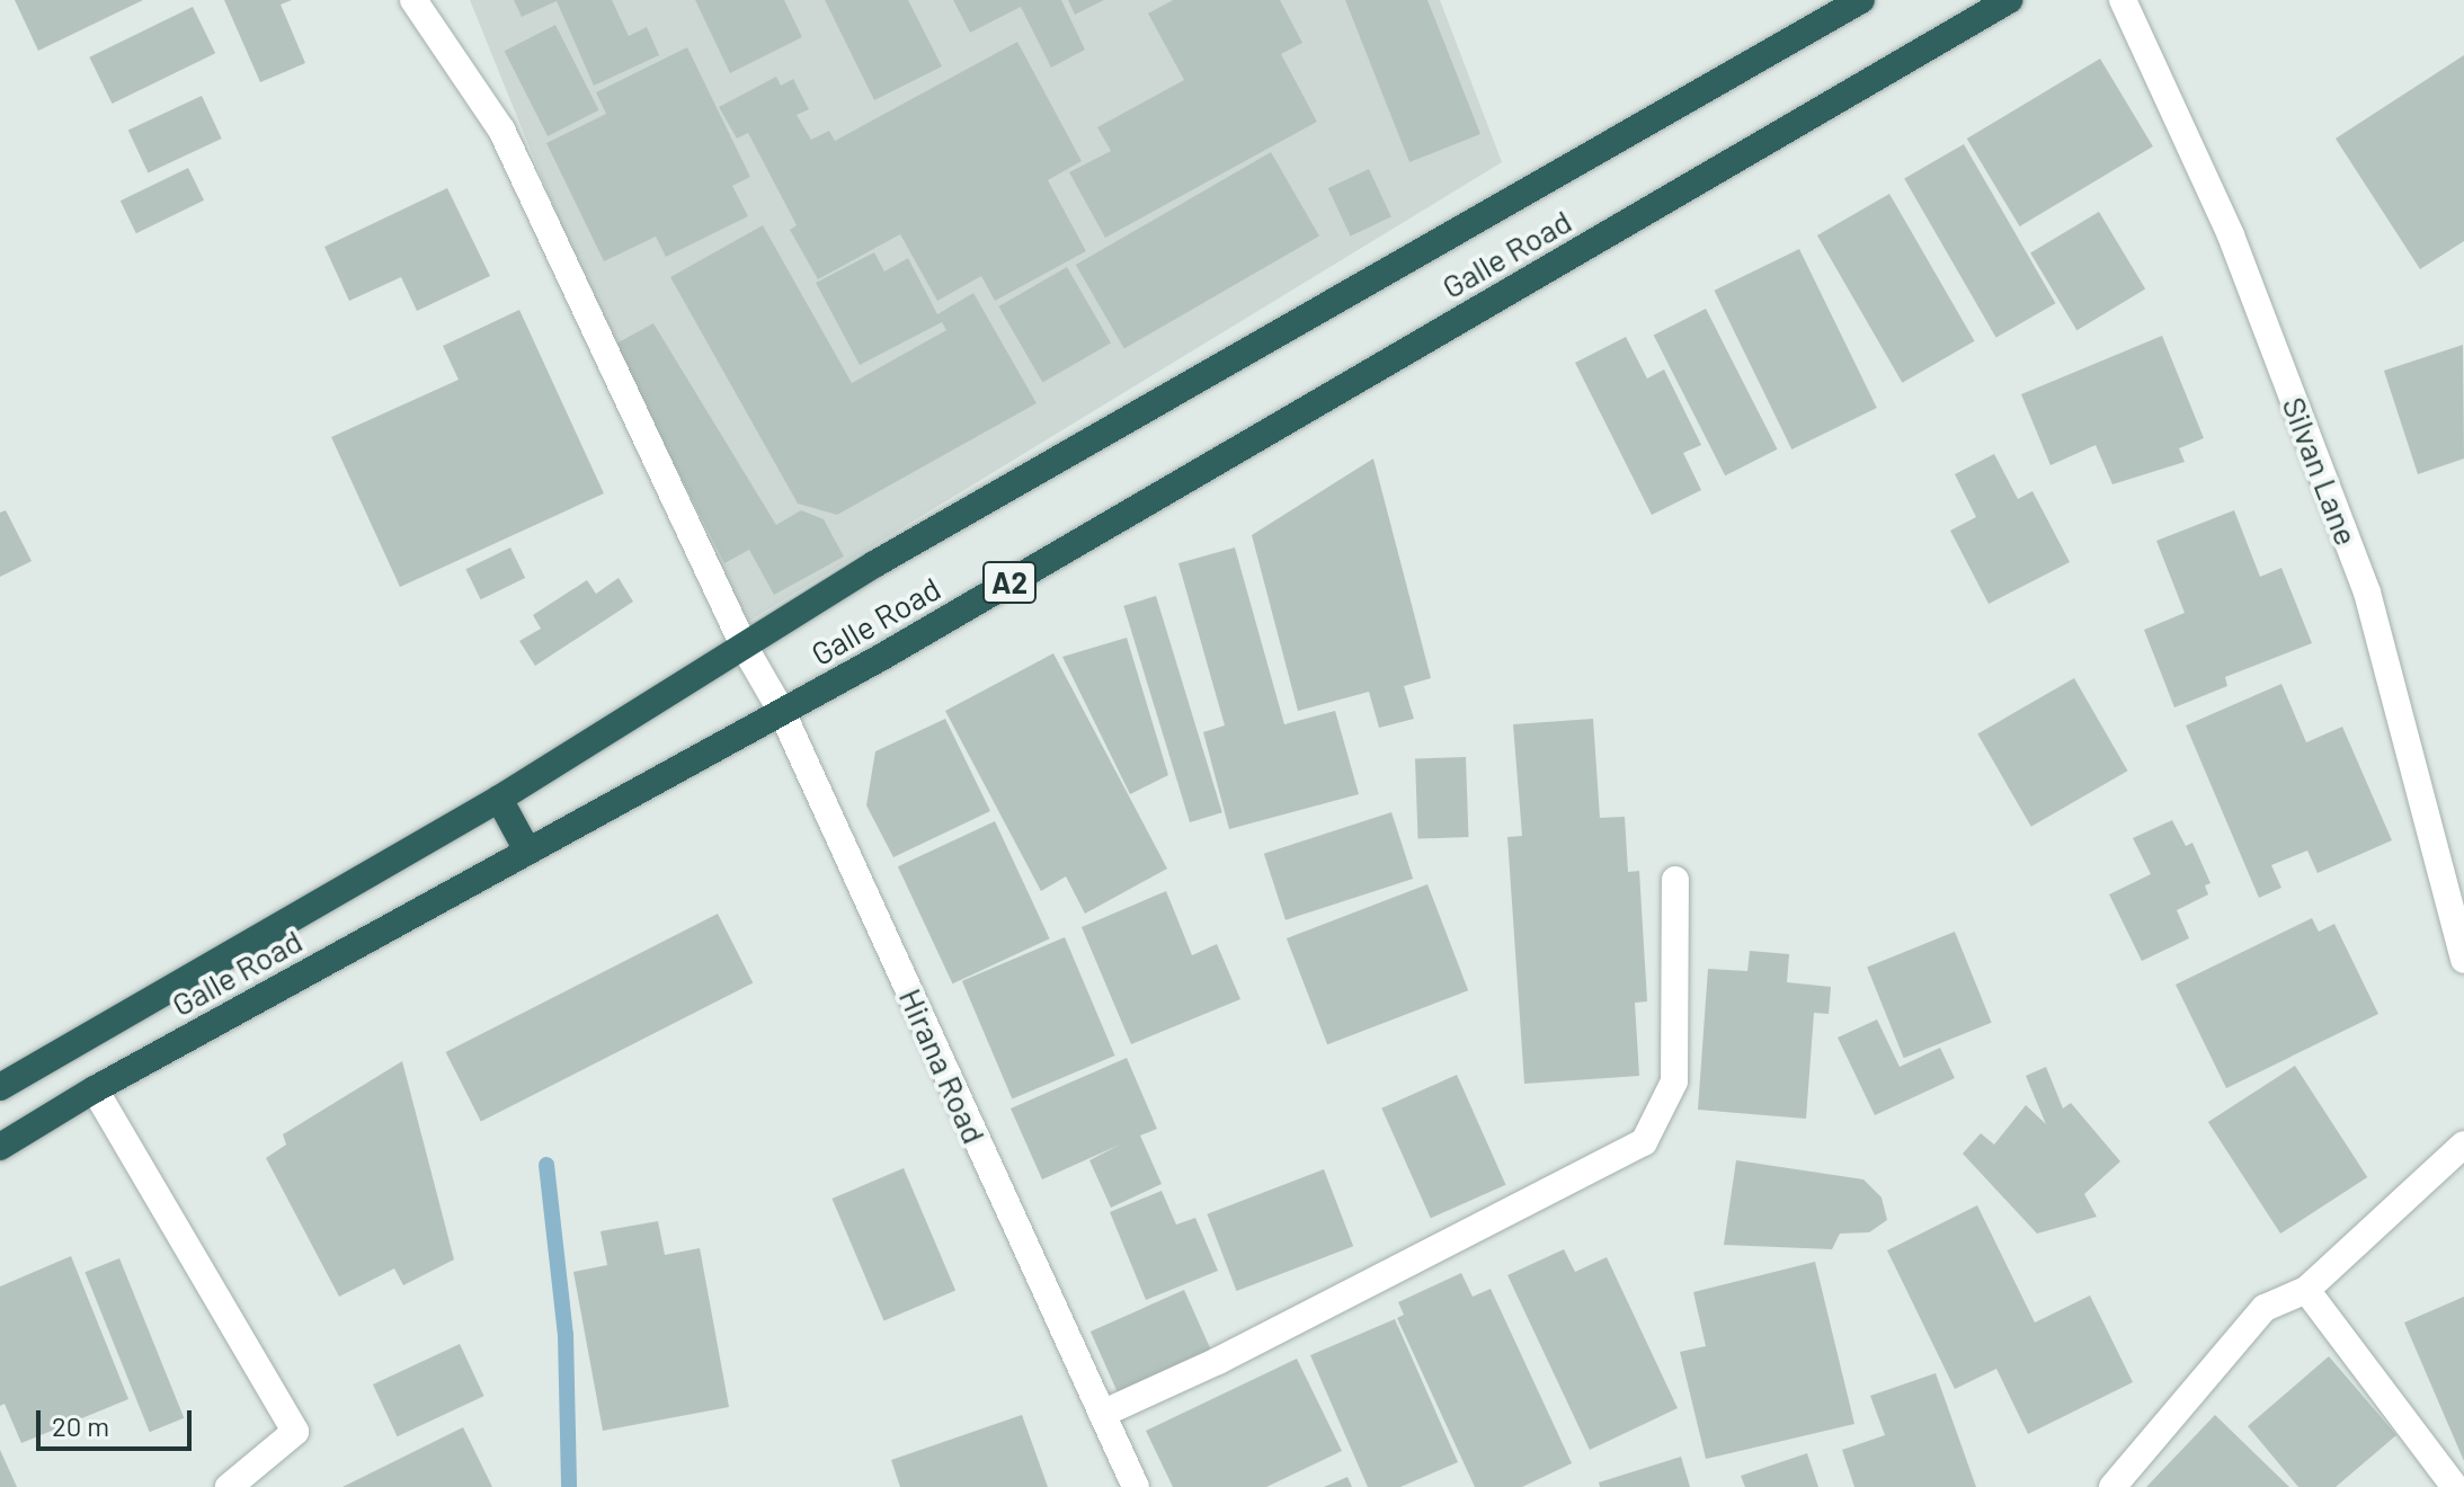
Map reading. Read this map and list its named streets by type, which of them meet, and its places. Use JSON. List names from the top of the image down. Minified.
{"streets":{"highway":["Galle Road","A2"],"street":["Silvan Lane","Hirana Road"]},"crossings":[["Galle Road","Hirana Road"]],"scale_bar":"20 m"}
